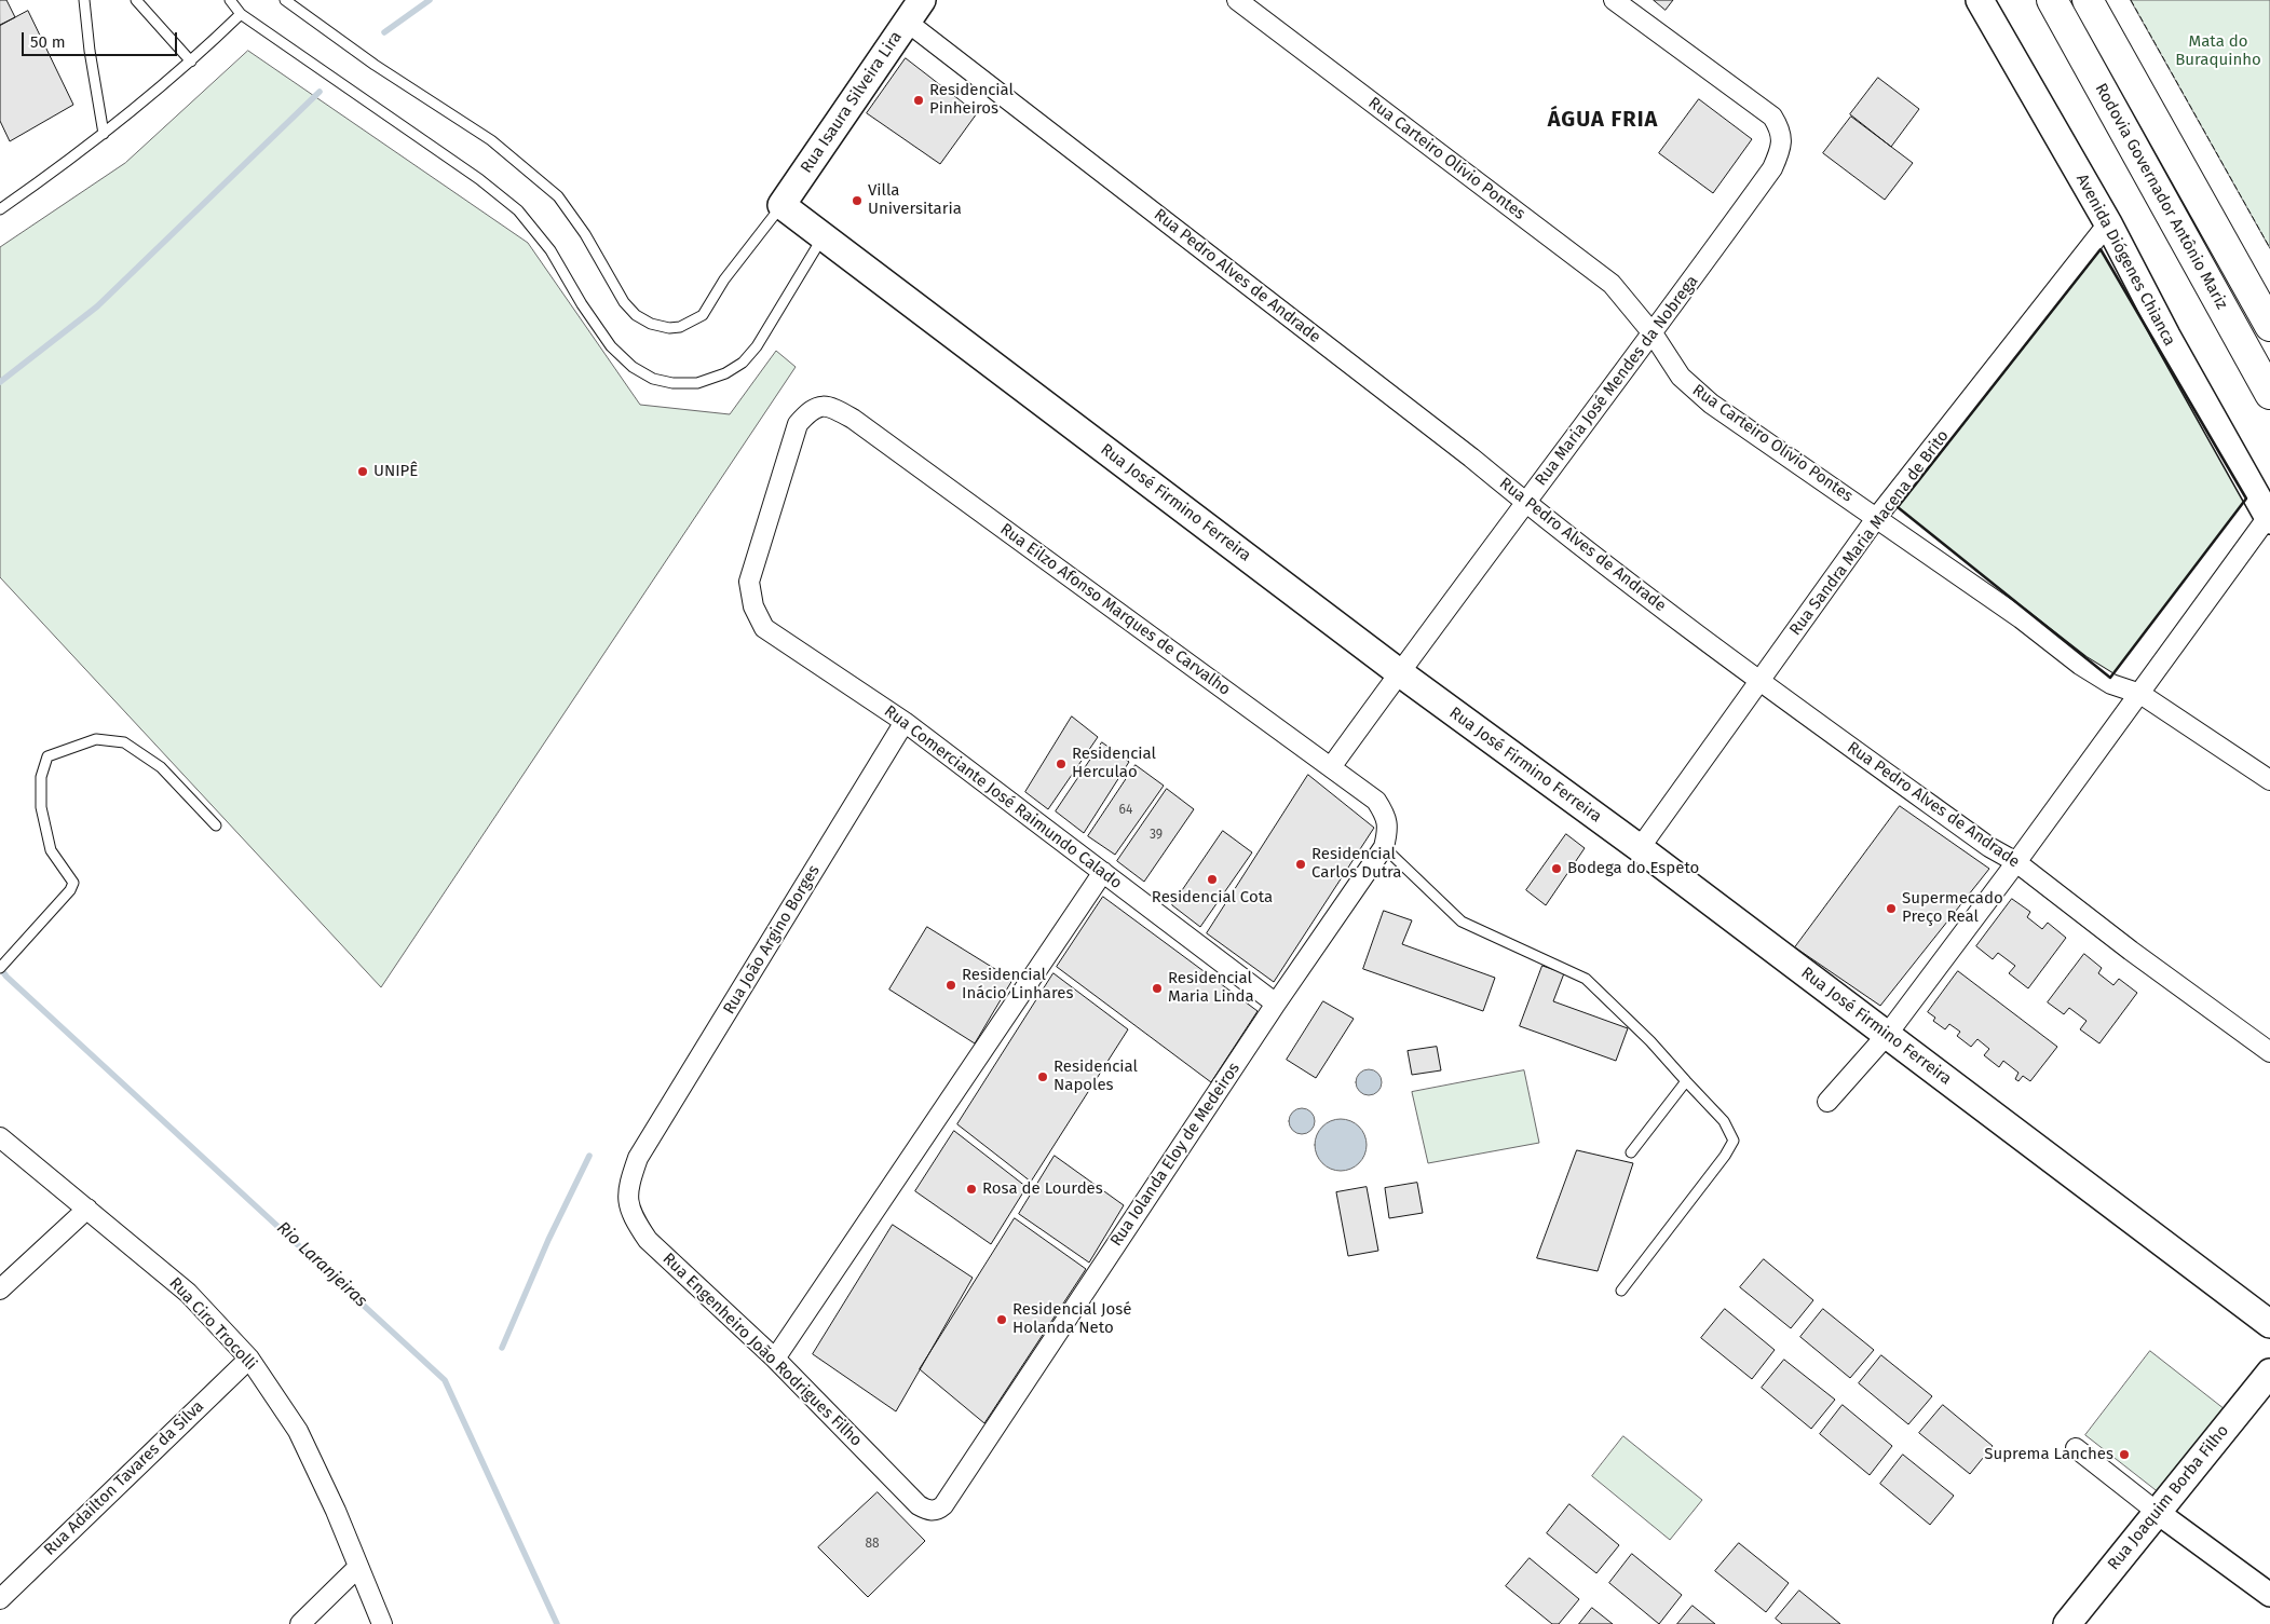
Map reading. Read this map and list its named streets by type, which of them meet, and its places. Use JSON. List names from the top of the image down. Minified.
{"streets":{"highway":["Rodovia Governador Antônio Mariz"],"main road":["Rua Isaura Silveira Lira","Avenida Diógenes Chianca","Rua José Firmino Ferreira","Rua Joaquim Borba Filho"],"street":["Rua Carteiro Olívio Pontes","Rua Pedro Alves de Andrade","Rua Maria José Mendes da Nobrega","Rua Sandra Maria Macena de Brito","Rua Eilzo Afonso Marques de Carvalho","Rua Comerciante José Raimundo Calado","Rua João Argino Borges","Rua Iolanda Eloy de Medeiros","Rua Ciro Trocolli","Rua Engenheiro João Rodrigues Filho","Rua Adailton Tavares da Silva"]},"crossings":[["Rua Isaura Silveira Lira","Rua Pedro Alves de Andrade"],["Rua Isaura Silveira Lira","Rua José Firmino Ferreira"],["Rua Carteiro Olívio Pontes","Rua Maria José Mendes da Nobrega"],["Rua Carteiro Olívio Pontes","Rua Sandra Maria Macena de Brito"],["Avenida Diógenes Chianca","Rua Sandra Maria Macena de Brito"],["Rua Pedro Alves de Andrade","Rua Maria José Mendes da Nobrega"],["Rua Pedro Alves de Andrade","Rua Sandra Maria Macena de Brito"],["Rua Maria José Mendes da Nobrega","Rua José Firmino Ferreira"],["Rua Maria José Mendes da Nobrega","Rua Eilzo Afonso Marques de Carvalho"],["Rua José Firmino Ferreira","Rua Sandra Maria Macena de Brito"],["Rua Eilzo Afonso Marques de Carvalho","Rua Comerciante José Raimundo Calado"],["Rua Eilzo Afonso Marques de Carvalho","Rua Iolanda Eloy de Medeiros"],["Rua Comerciante José Raimundo Calado","Rua João Argino Borges"],["Rua Comerciante José Raimundo Calado","Rua Iolanda Eloy de Medeiros"],["Rua João Argino Borges","Rua Engenheiro João Rodrigues Filho"],["Rua Iolanda Eloy de Medeiros","Rua Engenheiro João Rodrigues Filho"],["Rua Ciro Trocolli","Rua Adailton Tavares da Silva"]],"districts":["ÁGUA FRIA"],"water":["Rio Laranjeiras"],"parks":["Mata do Buraquinho"],"places":["Residencial Pinheiros","Villa Universitaria","UNIPÊ","Residencial Herculao","Residencial Carlos Dutra","Bodega do Espeto","Residencial Cota","Supermecado Preço Real","Residencial Inácio Linhares","Residencial Maria Linda","Residencial Napoles","Rosa de Lourdes","Residencial José Holanda Neto","Suprema Lanches"],"house_numbers":["64","39","88"],"scale_bar":"50 m"}
